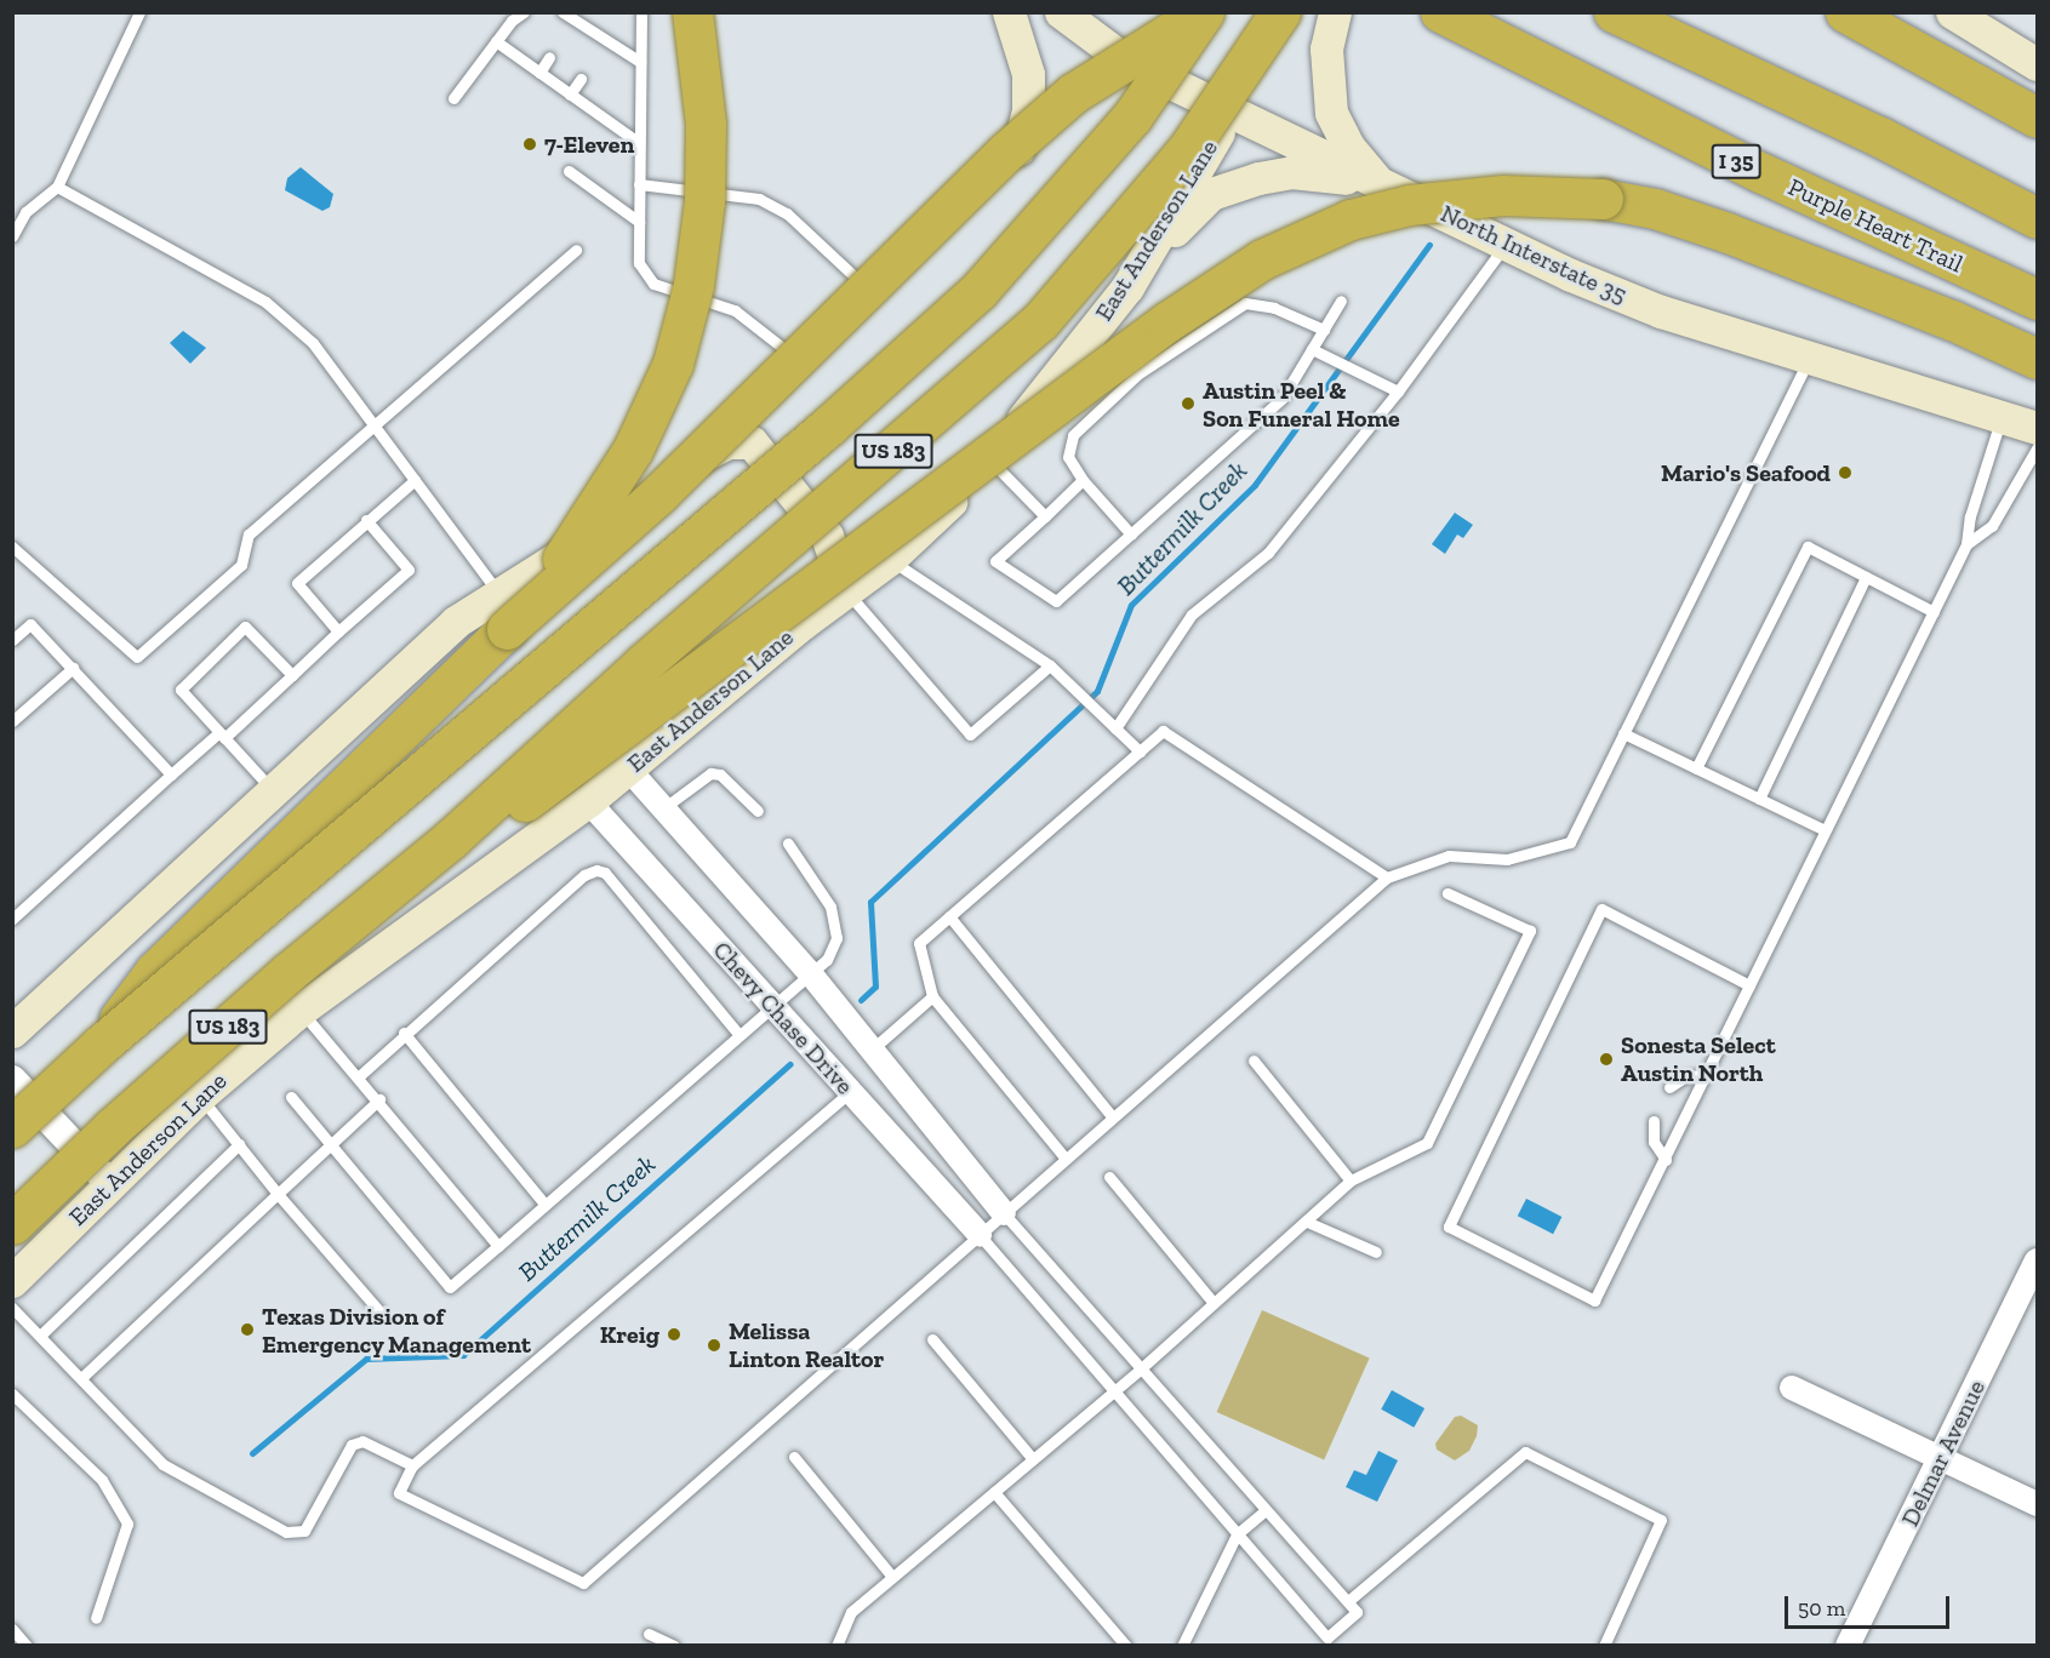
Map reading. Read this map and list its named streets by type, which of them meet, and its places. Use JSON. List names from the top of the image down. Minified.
{"streets":{"highway":["I 35","Purple Heart Trail","US 183"],"main road":["East Anderson Lane","North Interstate 35"],"street":["Chevy Chase Drive","Delmar Avenue"]},"crossings":[["East Anderson Lane","North Interstate 35"],["East Anderson Lane","Chevy Chase Drive"]],"water":["Buttermilk Creek"],"places":["7-Eleven","Austin Peel & Son Funeral Home","Mario's Seafood","Sonesta Select Austin North","Texas Division of Emergency Management","Kreig","Melissa Linton Realtor"],"scale_bar":"50 m"}
